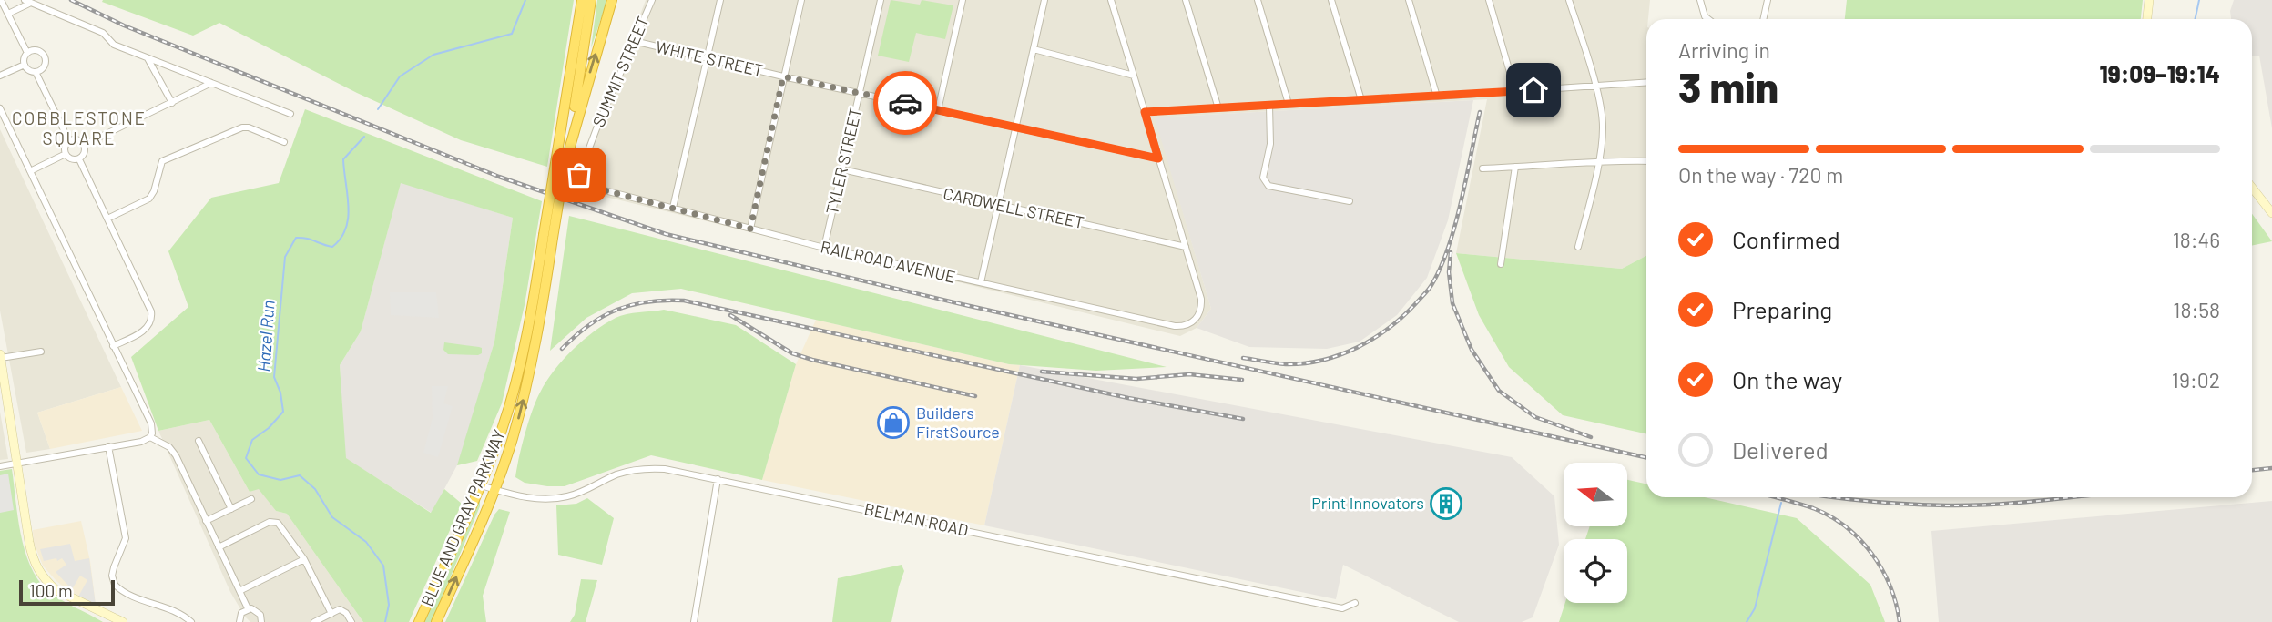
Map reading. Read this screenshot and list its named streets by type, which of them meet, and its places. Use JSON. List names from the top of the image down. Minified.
{"streets":{"highway":["BLUE AND GRAY PARKWAY"],"street":["WHITE STREET","SUMMIT STREET","TYLER STREET","CARDWELL STREET","RAILROAD AVENUE","BELMAN ROAD"]},"crossings":[["WHITE STREET","SUMMIT STREET"],["WHITE STREET","TYLER STREET"],["SUMMIT STREET","RAILROAD AVENUE"],["TYLER STREET","CARDWELL STREET"],["TYLER STREET","RAILROAD AVENUE"],["CARDWELL STREET","RAILROAD AVENUE"],["BLUE AND GRAY PARKWAY","BELMAN ROAD"]],"districts":["COBBLESTONE SQUARE"],"water":["Hazel Run"],"places":{"shop":["Builders FirstSource"],"building":["Print Innovators"]},"scale_bar":"100 m","north":"left","page":{"heading":["3 min","Arriving in","19:09–19:14"],"bar":"On the way · 720 m","list":[["Confirmed","18:46"],["Preparing","18:58"],["On the way","19:02"],"Delivered"],"scale":"100 m"}}
